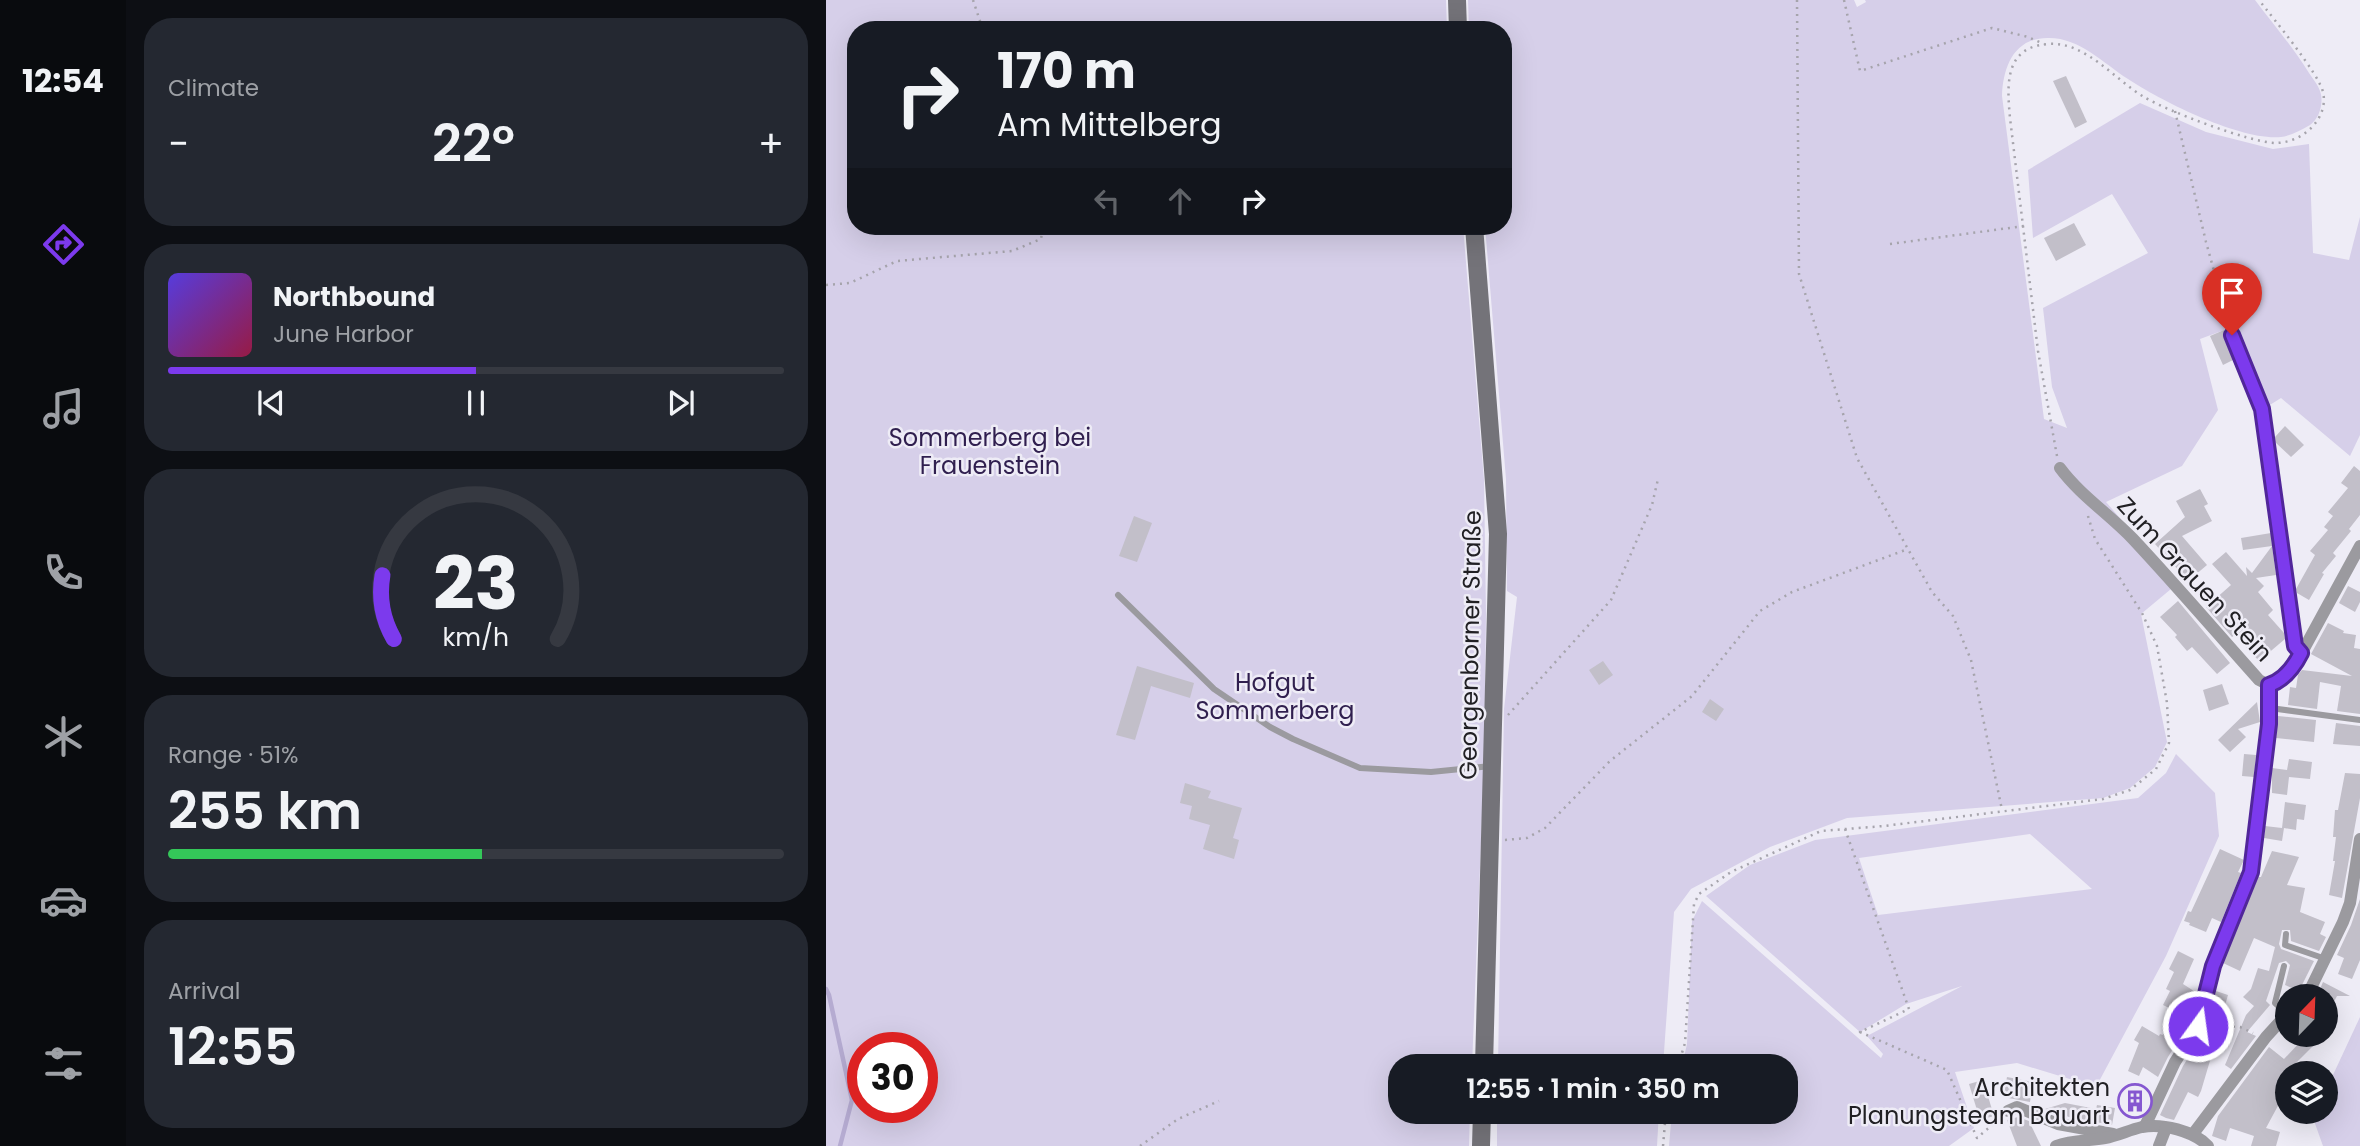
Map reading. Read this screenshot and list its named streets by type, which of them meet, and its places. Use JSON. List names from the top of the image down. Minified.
{"streets":{"main road":["Georgenborner Straße"],"street":["Zum Grauen Stein"]},"parks":["Sommerberg bei Frauenstein","Hofgut Sommerberg"],"places":{"building":["Architekten Planungsteam Bauart"]},"north":"top right","page":{"tabs":"12:54","tile":["Climate",["Range · 51%","255 km"],["Arrival","12:55"]],"turn":["170 m","Am Mittelberg"],"heat":["−","22°","+"],"song":["Northbound","June Harbor"],"limit":"30","trip":"12:55 · 1 min · 350 m","gauge":["23","km/h"]}}
